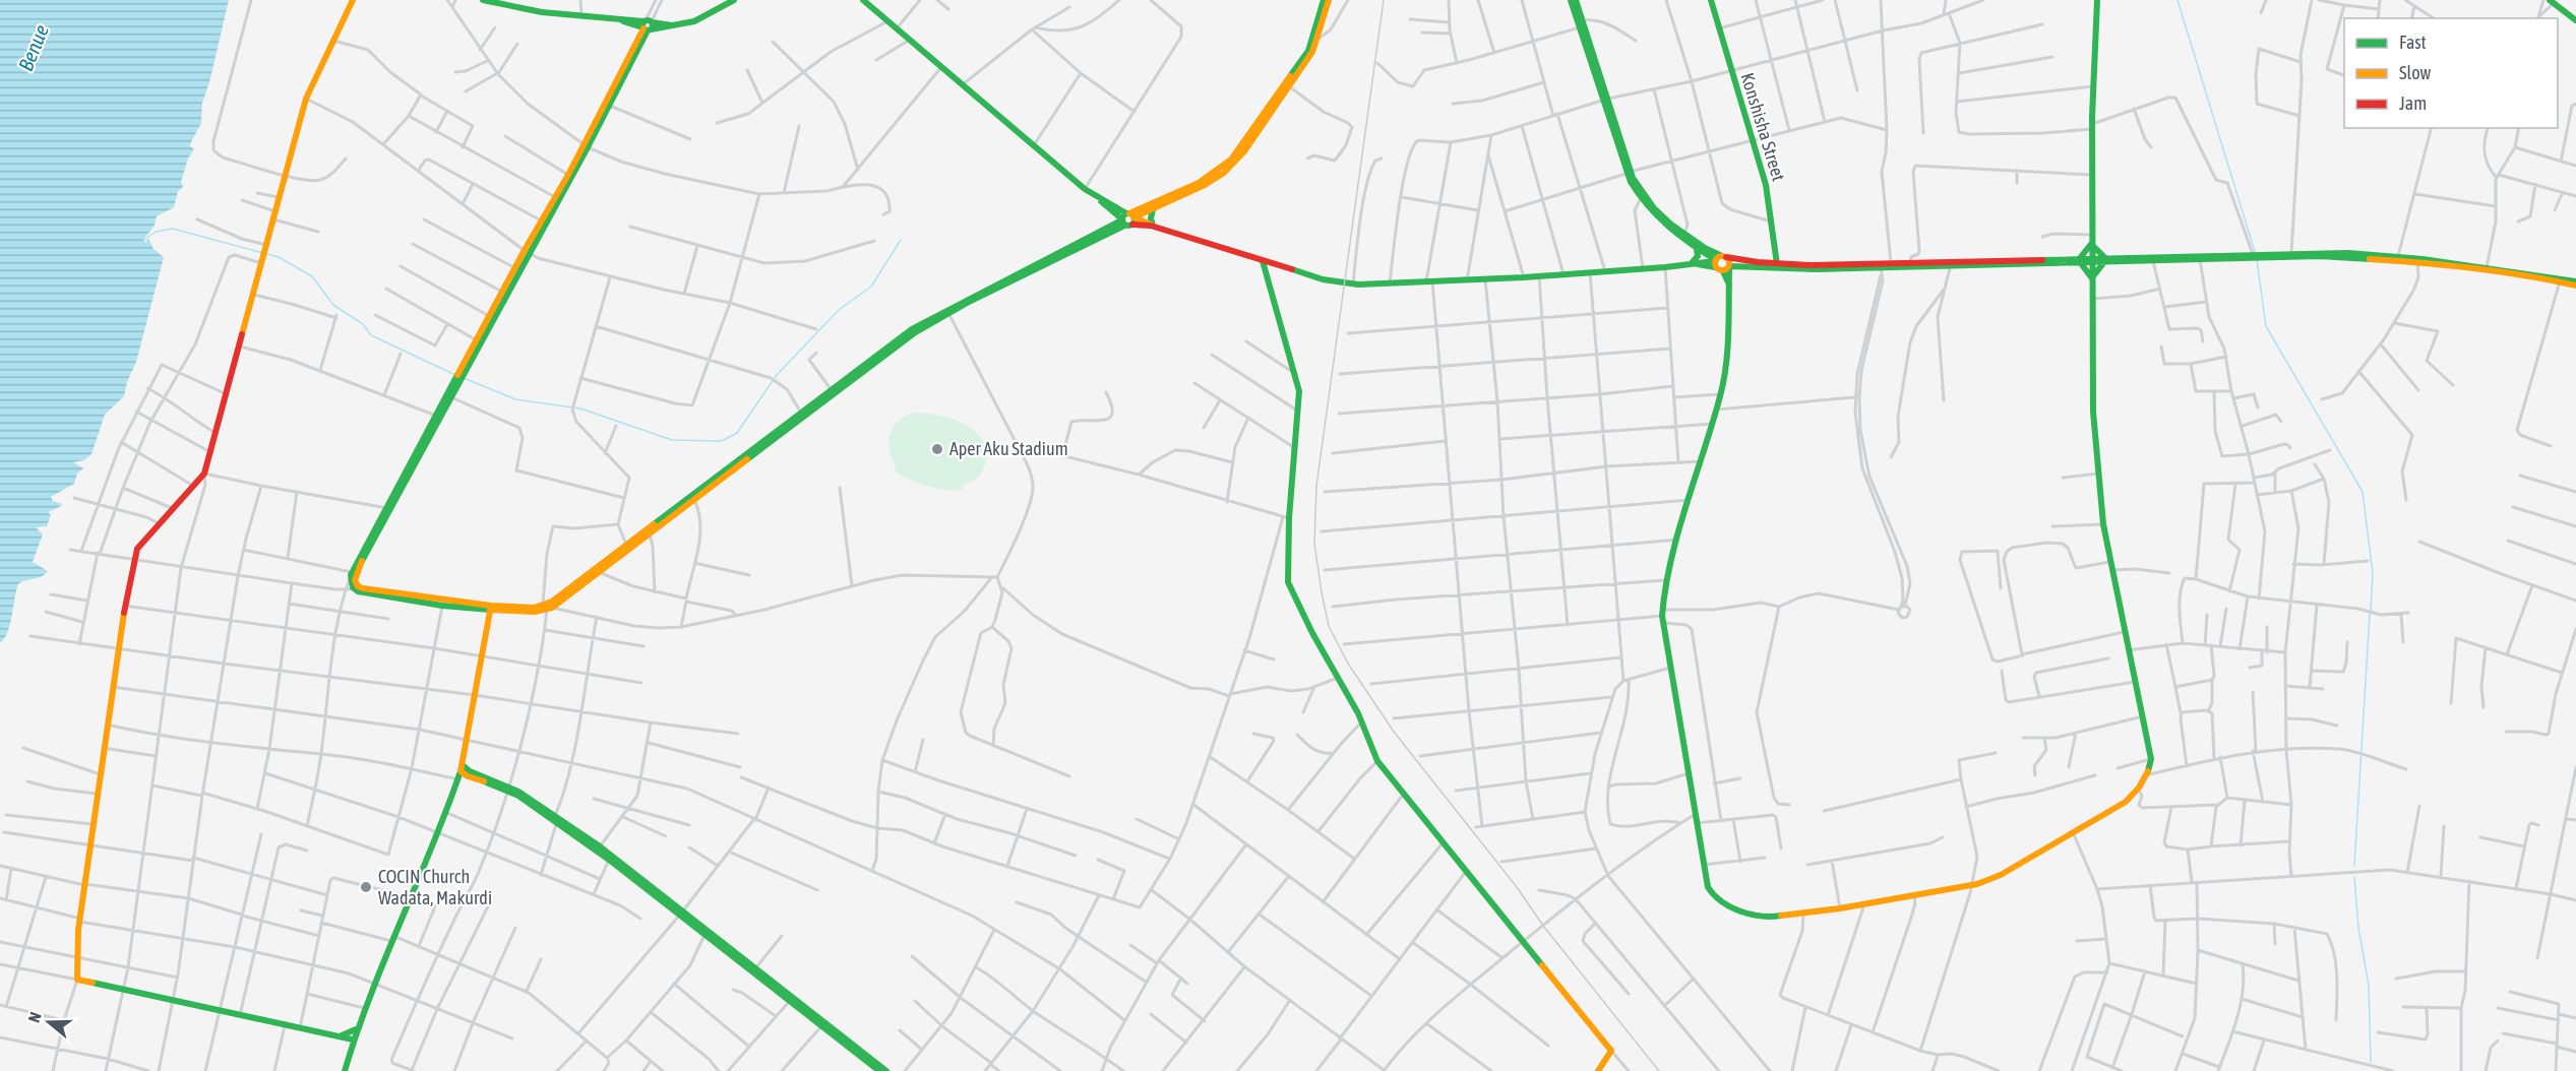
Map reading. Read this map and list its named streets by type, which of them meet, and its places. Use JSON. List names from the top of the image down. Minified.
{"streets":{"main road":["Konshisha Street"]},"water":["Benue"],"places":["Aper Aku Stadium","COCIN Church Wadata, Makurdi"],"legend":["Fast","Slow","Jam"],"north":"left"}
